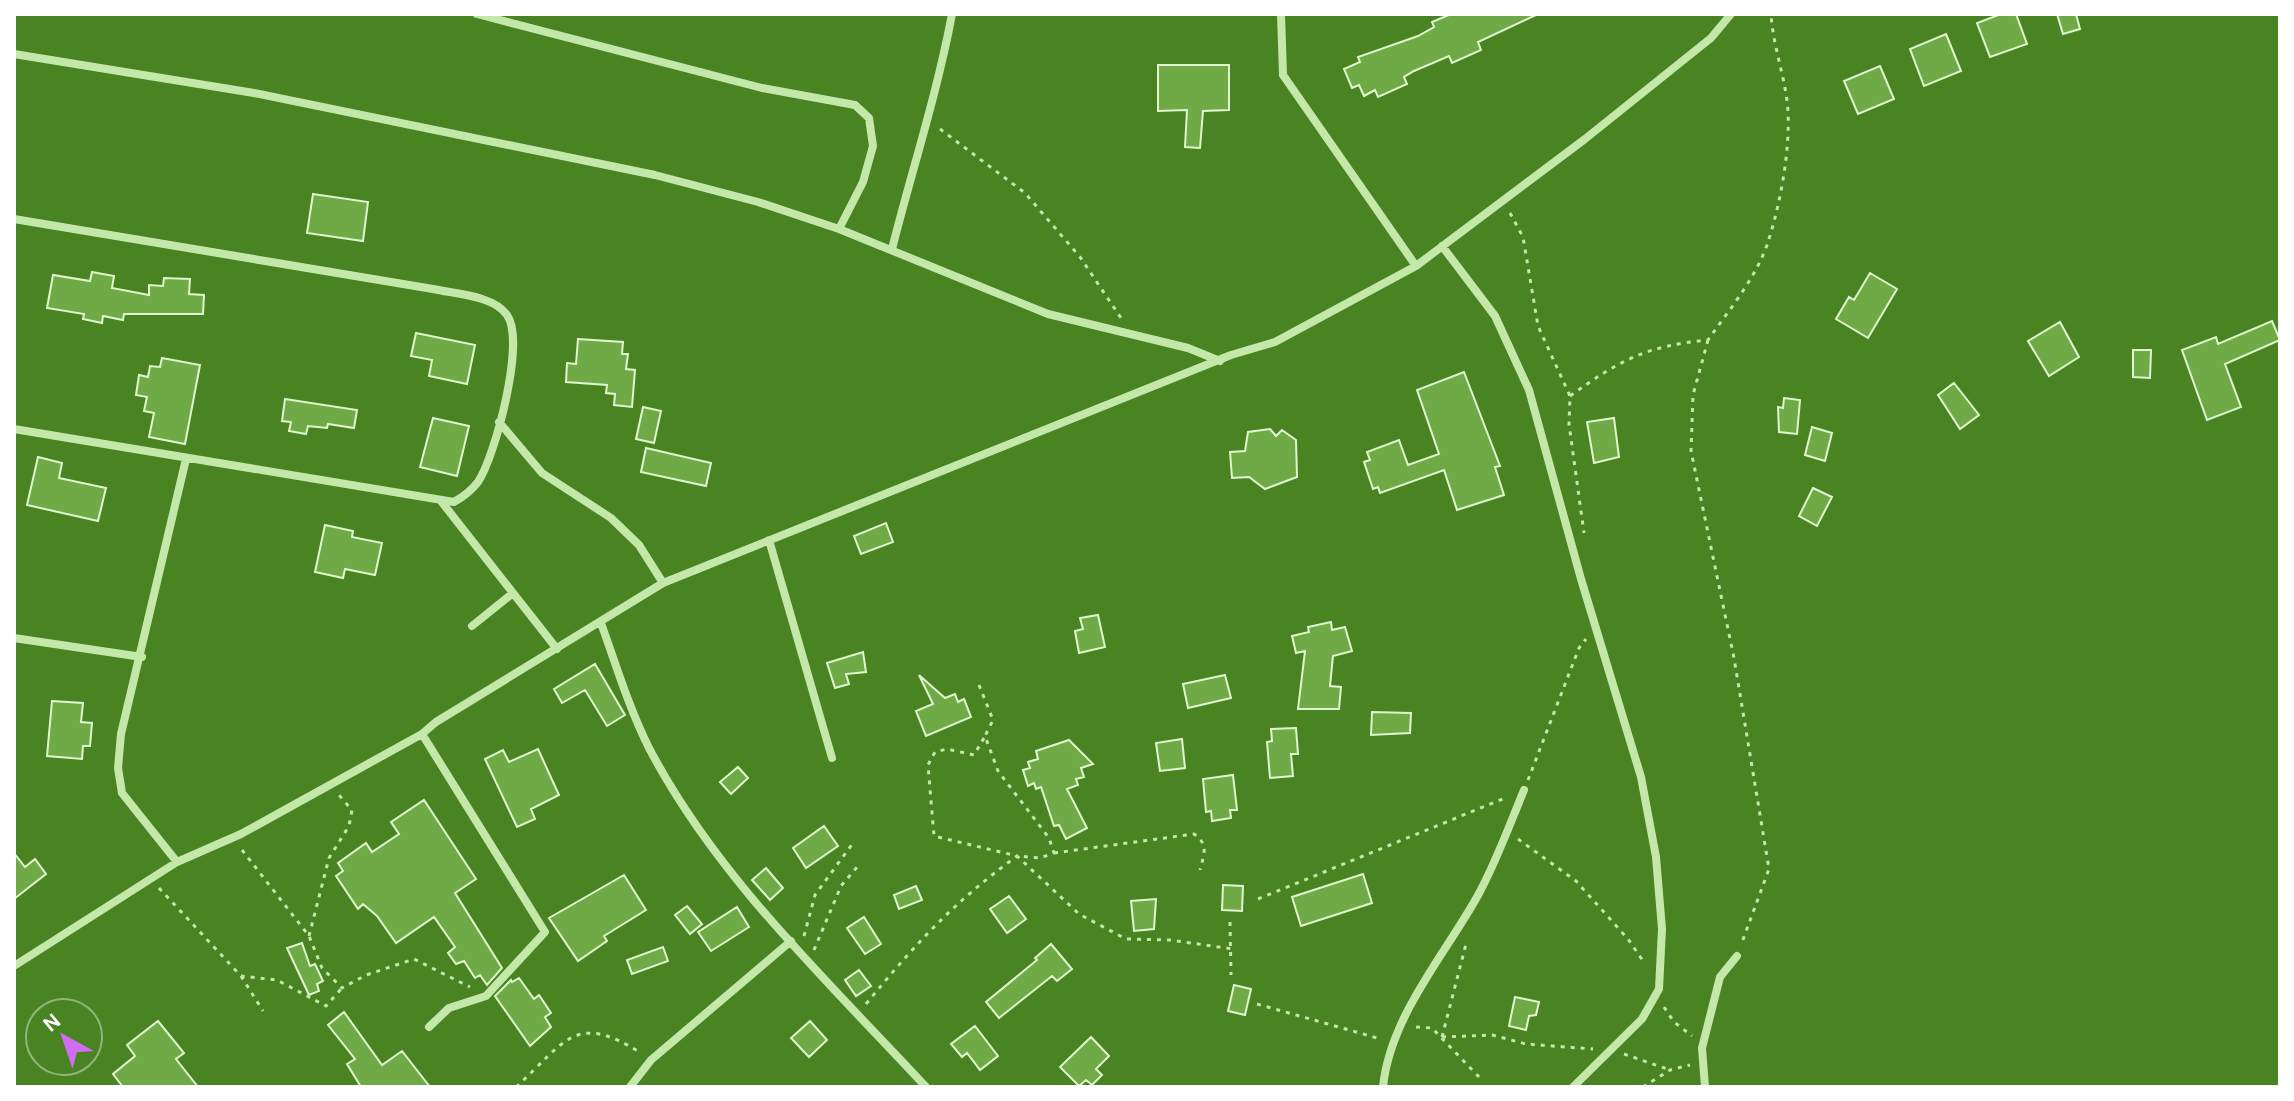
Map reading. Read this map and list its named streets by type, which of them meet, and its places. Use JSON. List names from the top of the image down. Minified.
{"north":"top left"}
